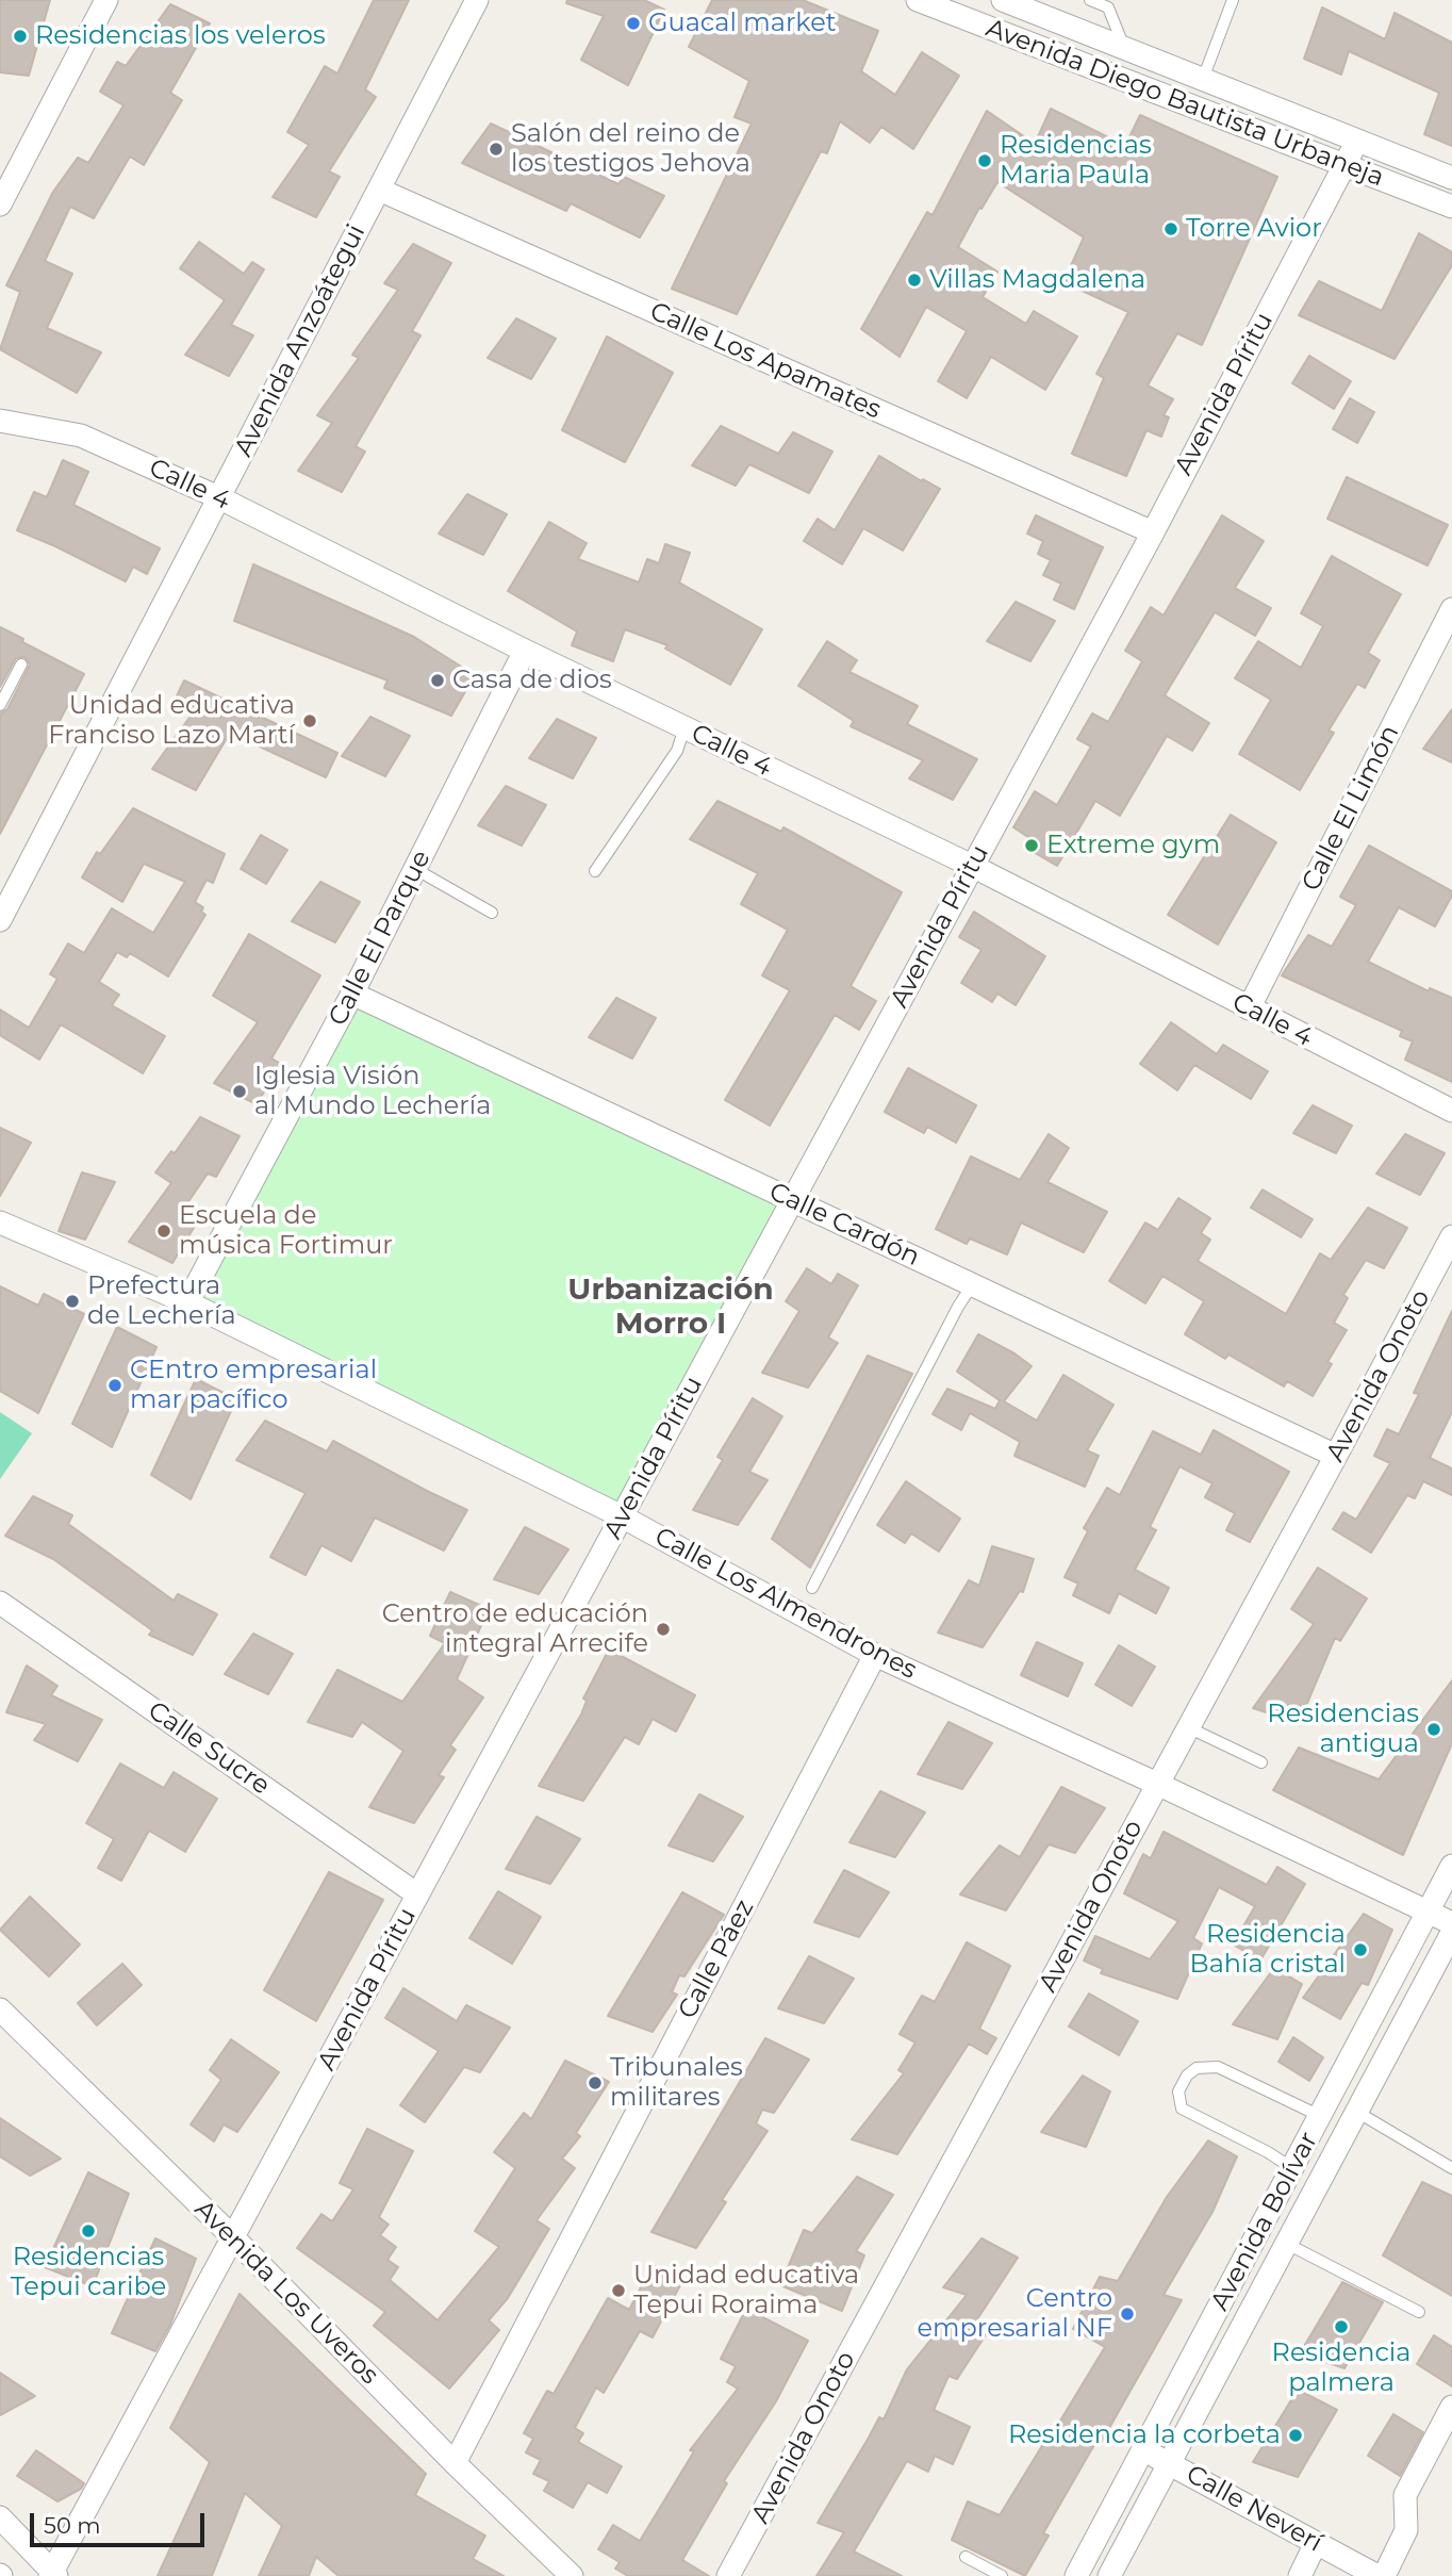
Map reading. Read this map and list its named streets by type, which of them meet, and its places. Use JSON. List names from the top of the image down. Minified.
{"streets":{"street":["Avenida Diego Bautista Urbaneja","Avenida Anzoátegui","Calle Los Apamates","Avenida Píritu","Calle 4","Calle El Limón","Calle El Parque","Calle Cardón","Avenida Onoto","Calle Los Almendrones","Calle Sucre","Calle Páez","Avenida Bolívar","Avenida Los Uveros","Calle Neverí"]},"crossings":[["Avenida Diego Bautista Urbaneja","Avenida Píritu"],["Avenida Anzoátegui","Calle Los Apamates"],["Avenida Anzoátegui","Calle 4"],["Calle Los Apamates","Avenida Píritu"],["Avenida Píritu","Calle 4"],["Avenida Píritu","Calle Cardón"],["Avenida Píritu","Calle Los Almendrones"],["Avenida Píritu","Calle Sucre"],["Avenida Píritu","Avenida Los Uveros"],["Calle 4","Calle El Limón"],["Calle 4","Calle El Parque"],["Calle El Parque","Calle Cardón"],["Calle El Parque","Calle Los Almendrones"],["Calle Cardón","Avenida Onoto"],["Avenida Onoto","Calle Los Almendrones"],["Calle Los Almendrones","Calle Páez"],["Calle Los Almendrones","Avenida Bolívar"],["Calle Páez","Avenida Los Uveros"],["Avenida Bolívar","Calle Neverí"]],"districts":["Urbanización Morro I"],"places":["Guacal market","Residencias los veleros","Salón del reino de los testigos Jehova","Residencias Maria Paula","Torre Avior","Villas Magdalena","Casa de dios","Unidad educativa Franciso Lazo Martí","Extreme gym","Iglesia Visión al Mundo Lechería","Escuela de música Fortimur","Prefectura de Lechería","CEntro empresarial mar pacífico","Centro de educación integral Arrecife","Residencias antigua","Residencia Bahía cristal","Tribunales militares","Residencias Tepui caribe","Unidad educativa Tepui Roraima","Centro empresarial NF","Residencia palmera","Residencia la corbeta"],"scale_bar":"50 m"}
